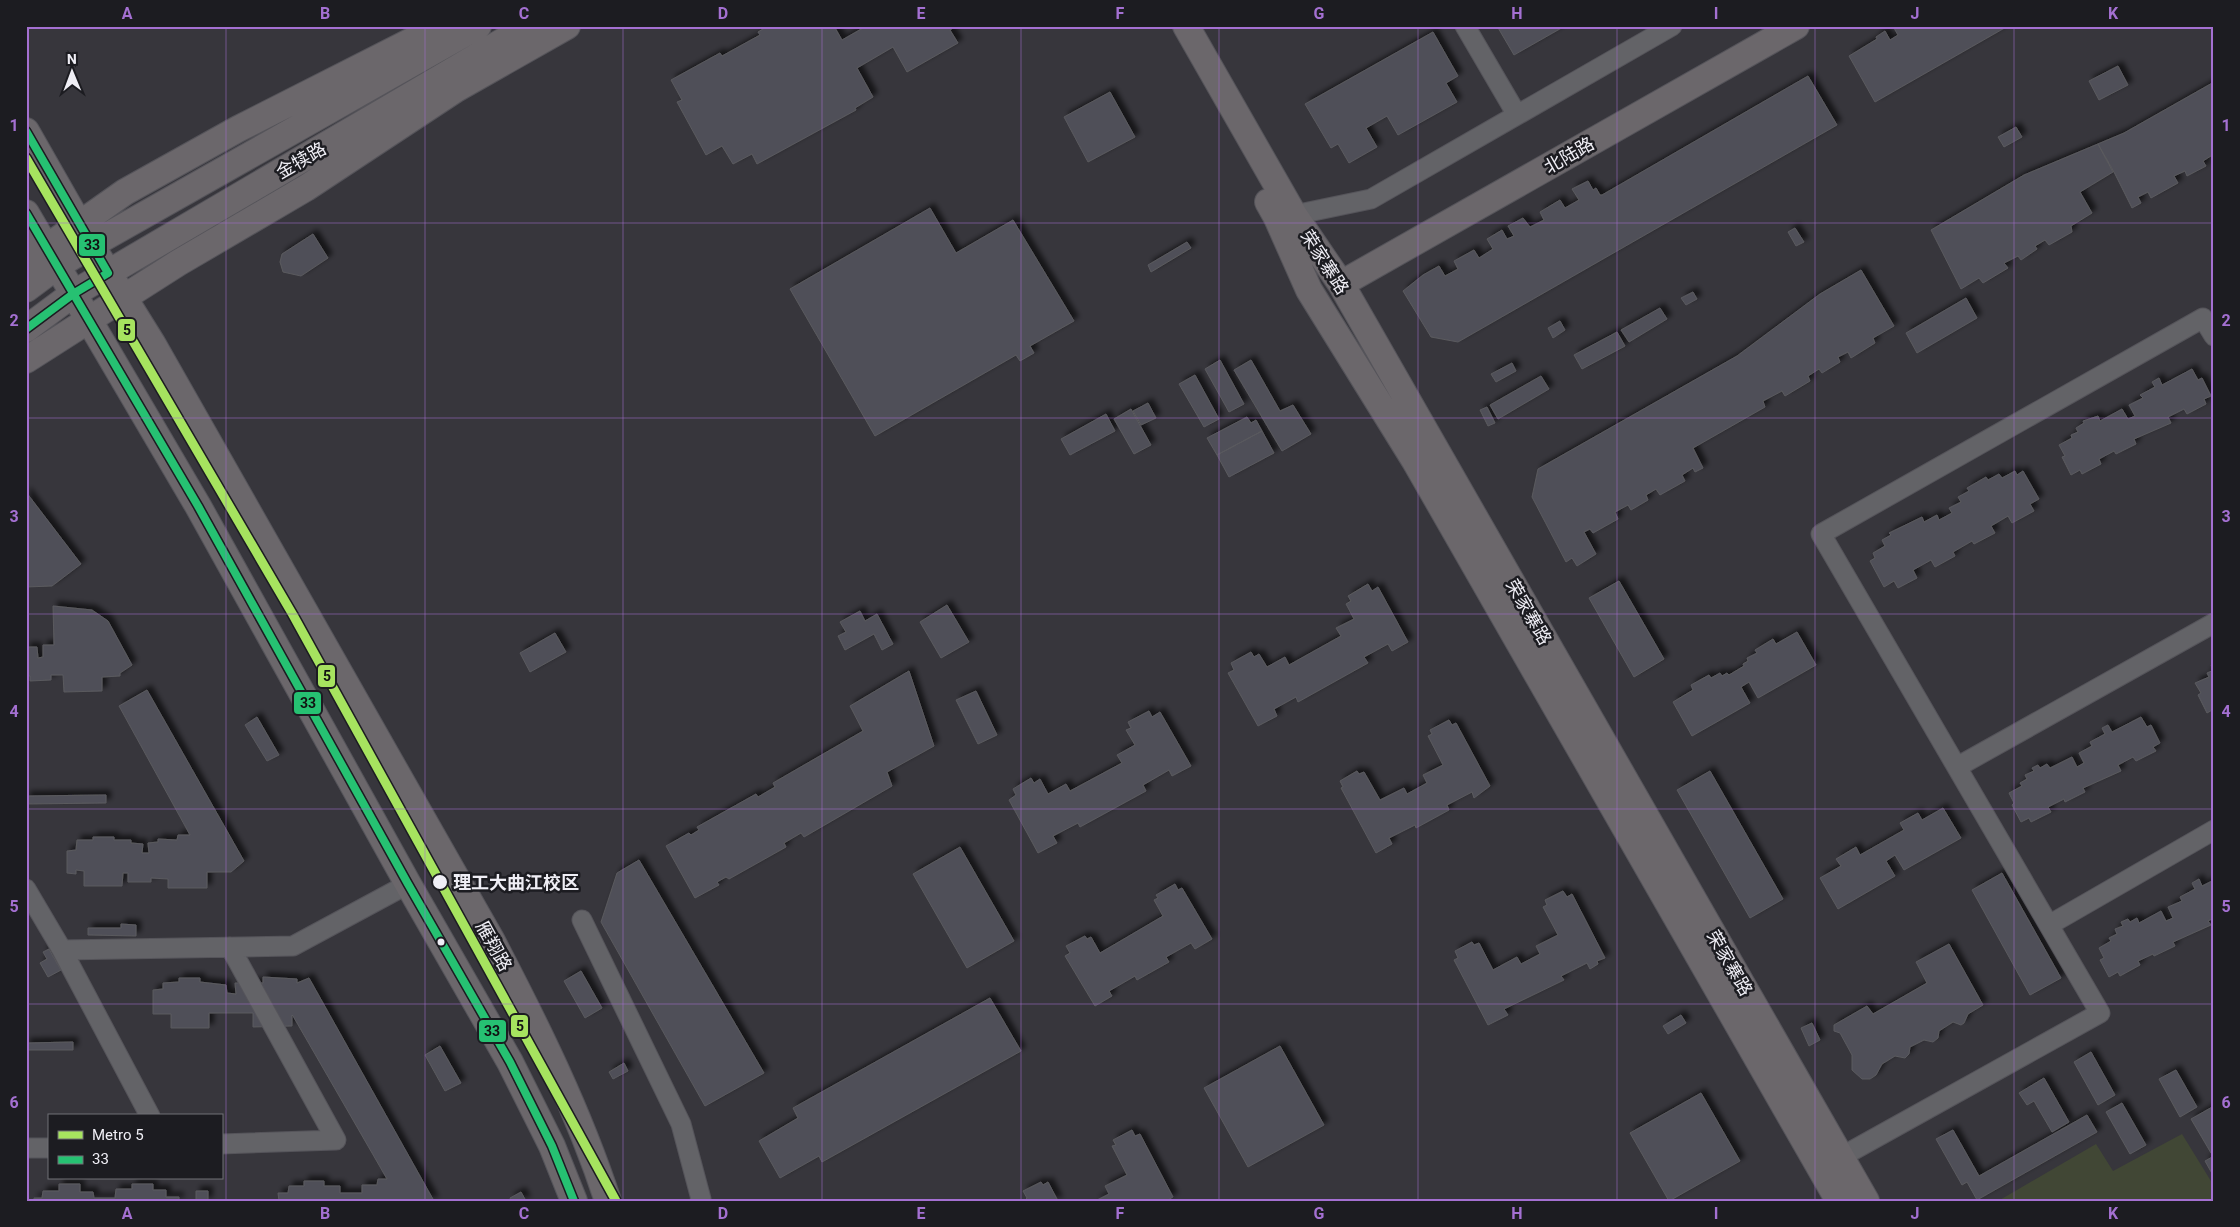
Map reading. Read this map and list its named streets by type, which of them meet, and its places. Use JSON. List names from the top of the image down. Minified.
{"streets":{"street":["北陆路","金犊路","荣家寨路","雁翔路"]},"crossings":[["北陆路","荣家寨路"],["金犊路","雁翔路"]],"places":["理工大曲江校区"],"lines":["transit line 33","metro line 5"],"legend":["Metro 5","33"],"north":"top","grid":{"columns":["A","B","C","D","E","F","G","H","I","J","K"],"rows":["1","2","3","4","5","6"]}}
